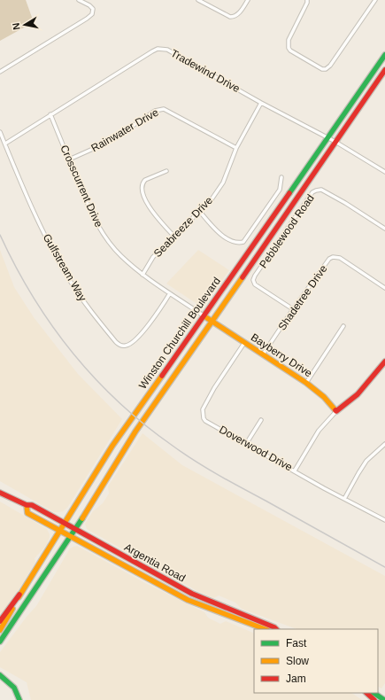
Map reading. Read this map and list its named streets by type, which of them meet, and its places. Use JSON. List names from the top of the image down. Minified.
{"streets":{"main road":["Winston Churchill Boulevard","Bayberry Drive","Argentia Road"],"street":["Tradewind Drive","Rainwater Drive","Crosscurrent Drive","Seabreeze Drive","Pebblewood Road","Gulfstream Way","Shadetree Drive","Doverwood Drive"]},"crossings":[["Tradewind Drive","Crosscurrent Drive"],["Tradewind Drive","Seabreeze Drive"],["Tradewind Drive","Gulfstream Way"],["Tradewind Drive","Winston Churchill Boulevard"],["Rainwater Drive","Crosscurrent Drive"],["Rainwater Drive","Seabreeze Drive"],["Crosscurrent Drive","Seabreeze Drive"],["Crosscurrent Drive","Gulfstream Way"],["Crosscurrent Drive","Winston Churchill Boulevard"],["Crosscurrent Drive","Bayberry Drive"],["Pebblewood Road","Shadetree Drive"],["Shadetree Drive","Bayberry Drive"],["Winston Churchill Boulevard","Bayberry Drive"],["Winston Churchill Boulevard","Argentia Road"],["Bayberry Drive","Doverwood Drive"]],"legend":["Fast","Slow","Jam"],"north":"left"}
